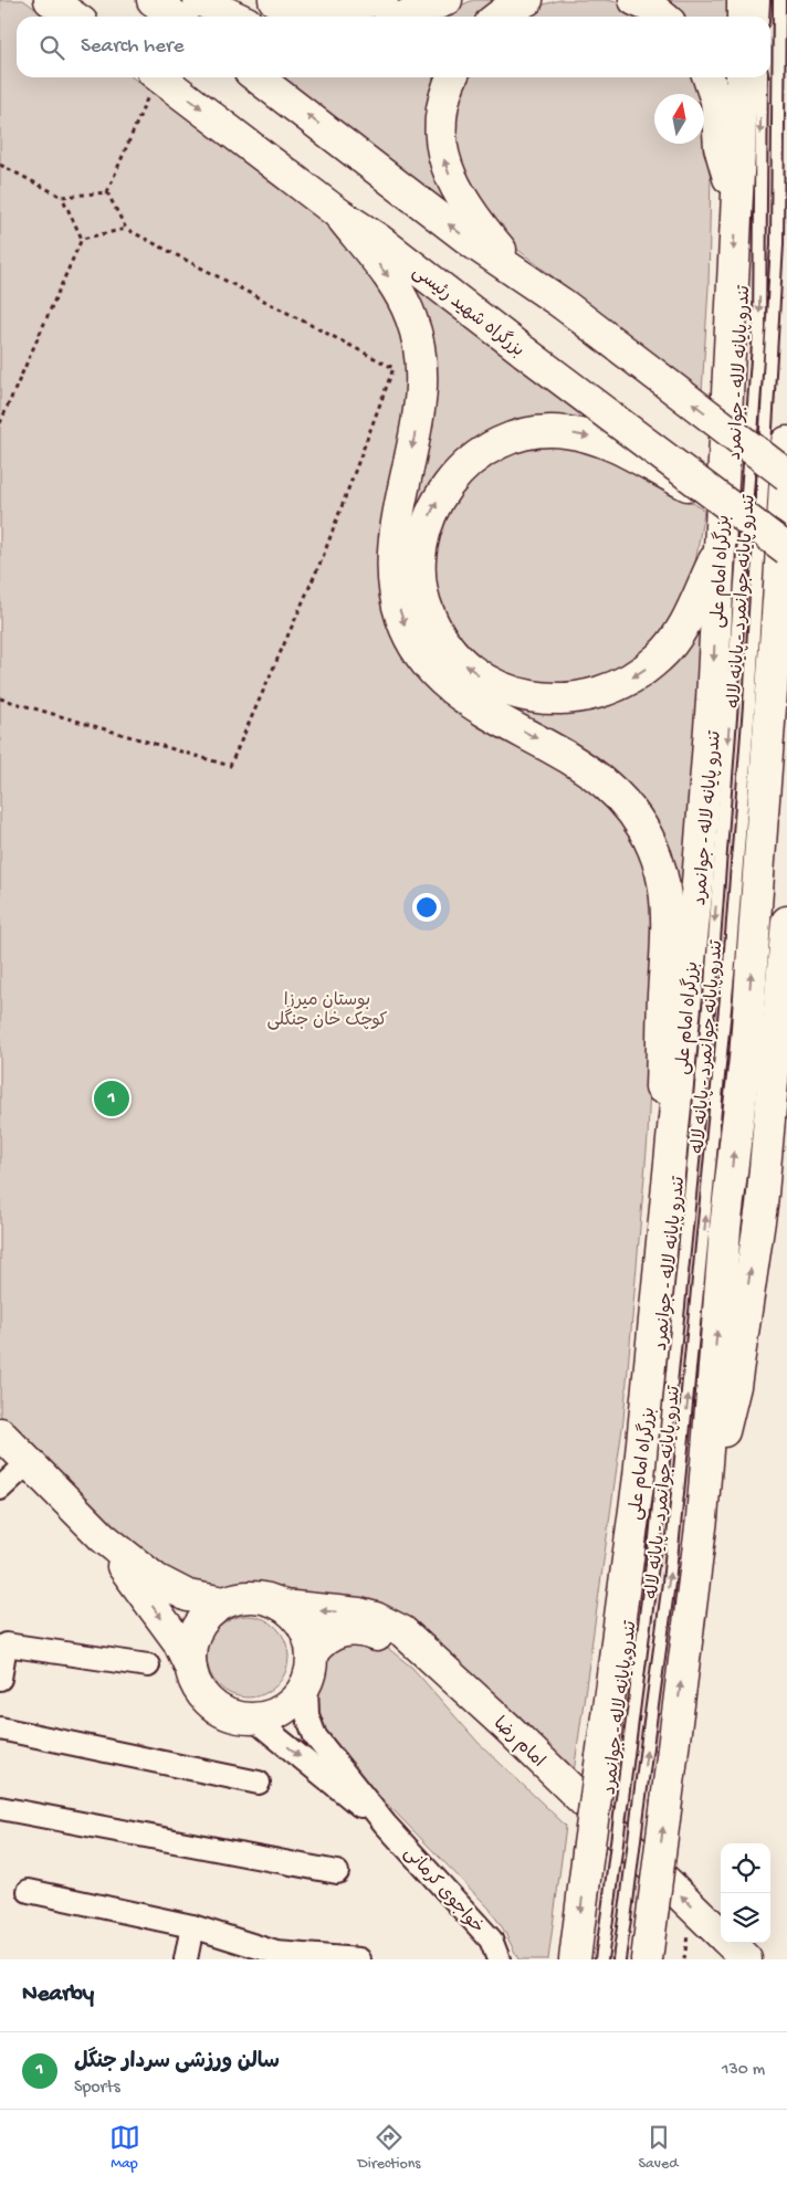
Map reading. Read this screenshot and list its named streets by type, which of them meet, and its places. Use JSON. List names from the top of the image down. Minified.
{"streets":{"main road":["بزرگراه شهید رئیسی","بزرگراه امام علی","امام رضا"],"street":["خواجوی کرمانی"],"lane":["تندرو پایانه لاله - جوانمرد","تندرو پایانه جوانمرد - پایانه لاله"]},"one_way":["تندرو پایانه لاله - جوانمرد","تندرو پایانه جوانمرد - پایانه لاله"],"parks":["بوستان میرزا کوچک خان جنگلی"],"north":"top","page":{"search":"Search here","pins":"1","heading":"Nearby","list":[{"mark":"1","name":"سالن ورزشی سردار جنگل","note":"Sports","value":"130 m"}],"nav":["Map","Directions","Saved"]}}
